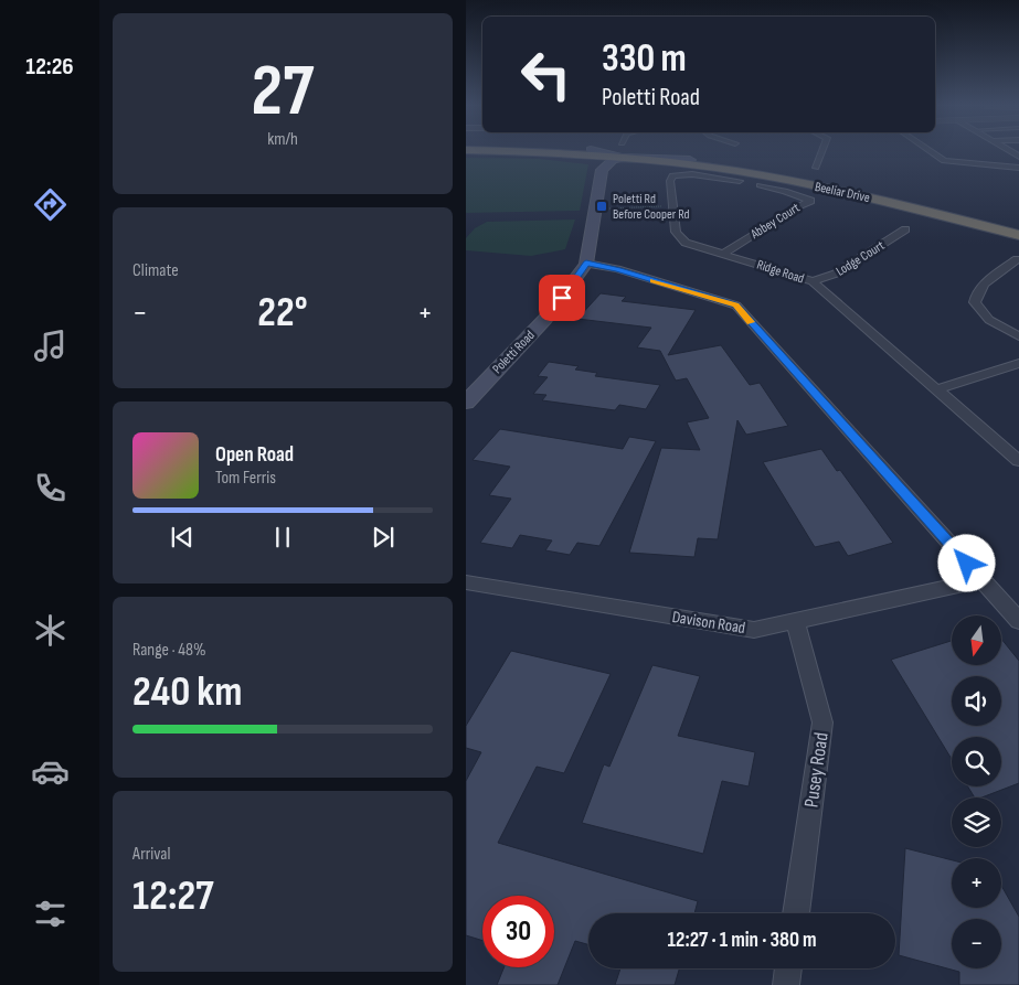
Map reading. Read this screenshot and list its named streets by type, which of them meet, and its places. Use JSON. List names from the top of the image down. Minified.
{"streets":{"highway":["Beeliar Drive"],"main road":["Poletti Road"],"street":["Abbey Court","Lodge Court","Ridge Road","Davison Road","Pusey Road"]},"crossings":[["Abbey Court","Ridge Road"],["Lodge Court","Ridge Road"],["Davison Road","Pusey Road"]],"places":{"transit":["Poletti Rd Before Cooper Rd"]},"north":"bottom","page":{"tabs":"12:26","tile":[["27","km/h"],"Climate",["Range · 48%","240 km"],["Arrival","12:27"]],"turn":["330 m","Poletti Road"],"heat":["−","22°","+"],"song":["Open Road","Tom Ferris"],"map_buttons":["+","−"],"limit":"30","trip":"12:27 · 1 min · 380 m"}}
